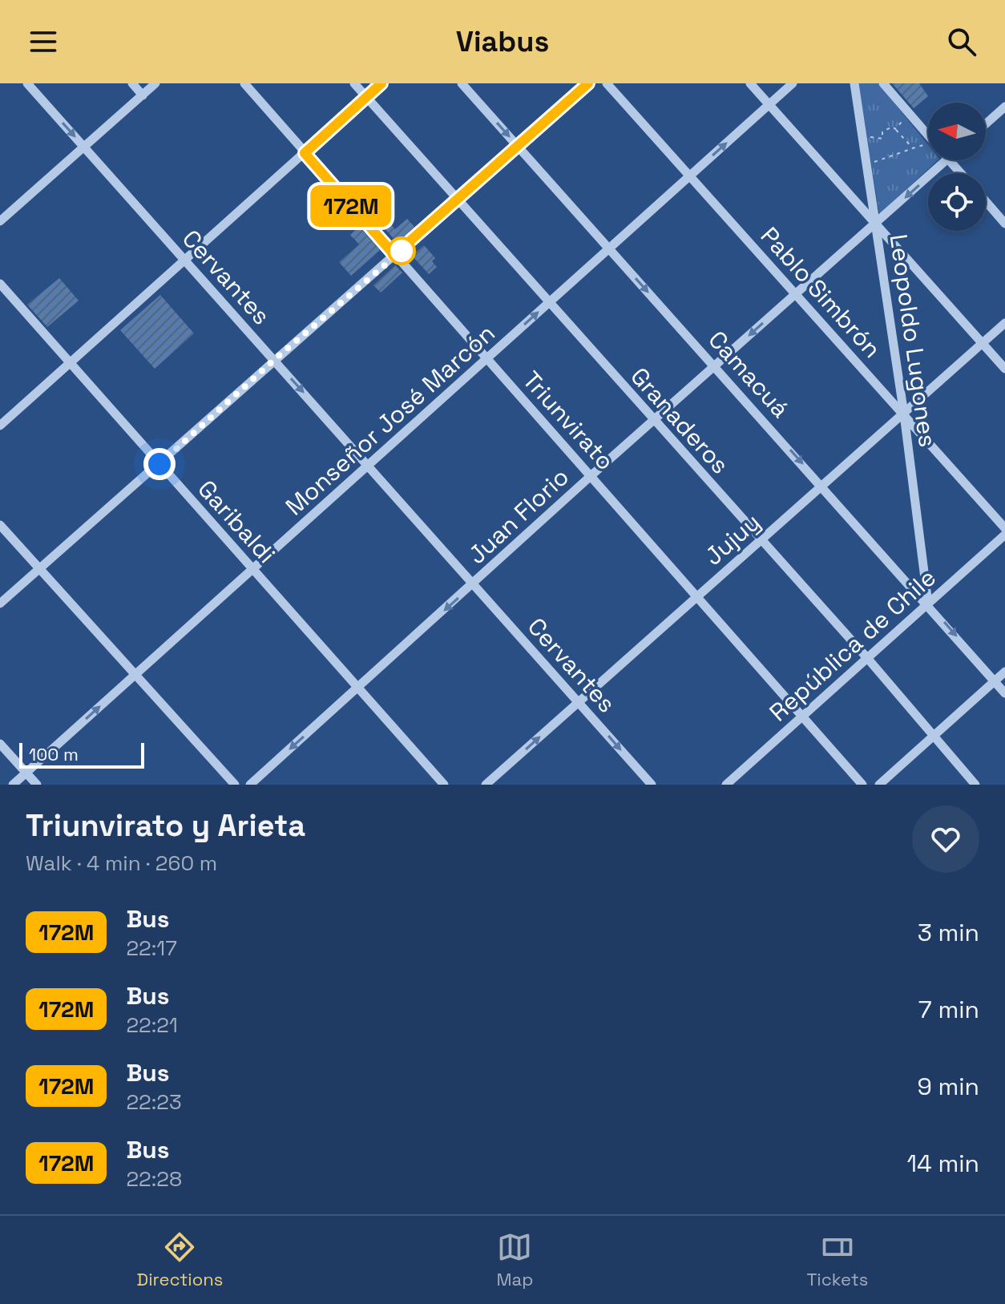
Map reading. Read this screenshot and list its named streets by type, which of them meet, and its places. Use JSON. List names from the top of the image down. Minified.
{"streets":{"street":["Cervantes","Pablo Simbrón","Leopoldo Lugones","Camacuá","Monseñor José Marcón","Triunvirato","Granaderos","Juan Florio","Garibaldi","Jujuy","República de Chile"]},"crossings":[["Cervantes","Monseñor José Marcón"],["Cervantes","Juan Florio"],["Cervantes","Jujuy"],["Pablo Simbrón","Leopoldo Lugones"],["Pablo Simbrón","Monseñor José Marcón"],["Pablo Simbrón","Juan Florio"],["Pablo Simbrón","Jujuy"],["Leopoldo Lugones","Camacuá"],["Leopoldo Lugones","Juan Florio"],["Leopoldo Lugones","Jujuy"],["Leopoldo Lugones","República de Chile"],["Camacuá","Monseñor José Marcón"],["Camacuá","Juan Florio"],["Camacuá","Jujuy"],["Camacuá","República de Chile"],["Monseñor José Marcón","Triunvirato"],["Monseñor José Marcón","Granaderos"],["Monseñor José Marcón","Garibaldi"],["Triunvirato","Juan Florio"],["Triunvirato","Jujuy"],["Triunvirato","República de Chile"],["Granaderos","Juan Florio"],["Granaderos","Jujuy"],["Granaderos","República de Chile"],["Juan Florio","Garibaldi"]],"one_way":["Cervantes","Camacuá","Juan Florio"],"lines":["bus line 172M"],"scale_bar":"100 m","north":"left","page":{"header":"Viabus","on_map":"172M","scale":"100 m","heading":["Triunvirato y Arieta","Walk · 4 min · 260 m"],"list":[{"mark":"172M","name":"Bus","note":"22:17","value":"3 min"},{"mark":"172M","name":"Bus","note":"22:21","value":"7 min"},{"mark":"172M","name":"Bus","note":"22:23","value":"9 min"},{"mark":"172M","name":"Bus","note":"22:28","value":"14 min"}],"tabs":["Directions","Map","Tickets"]}}
